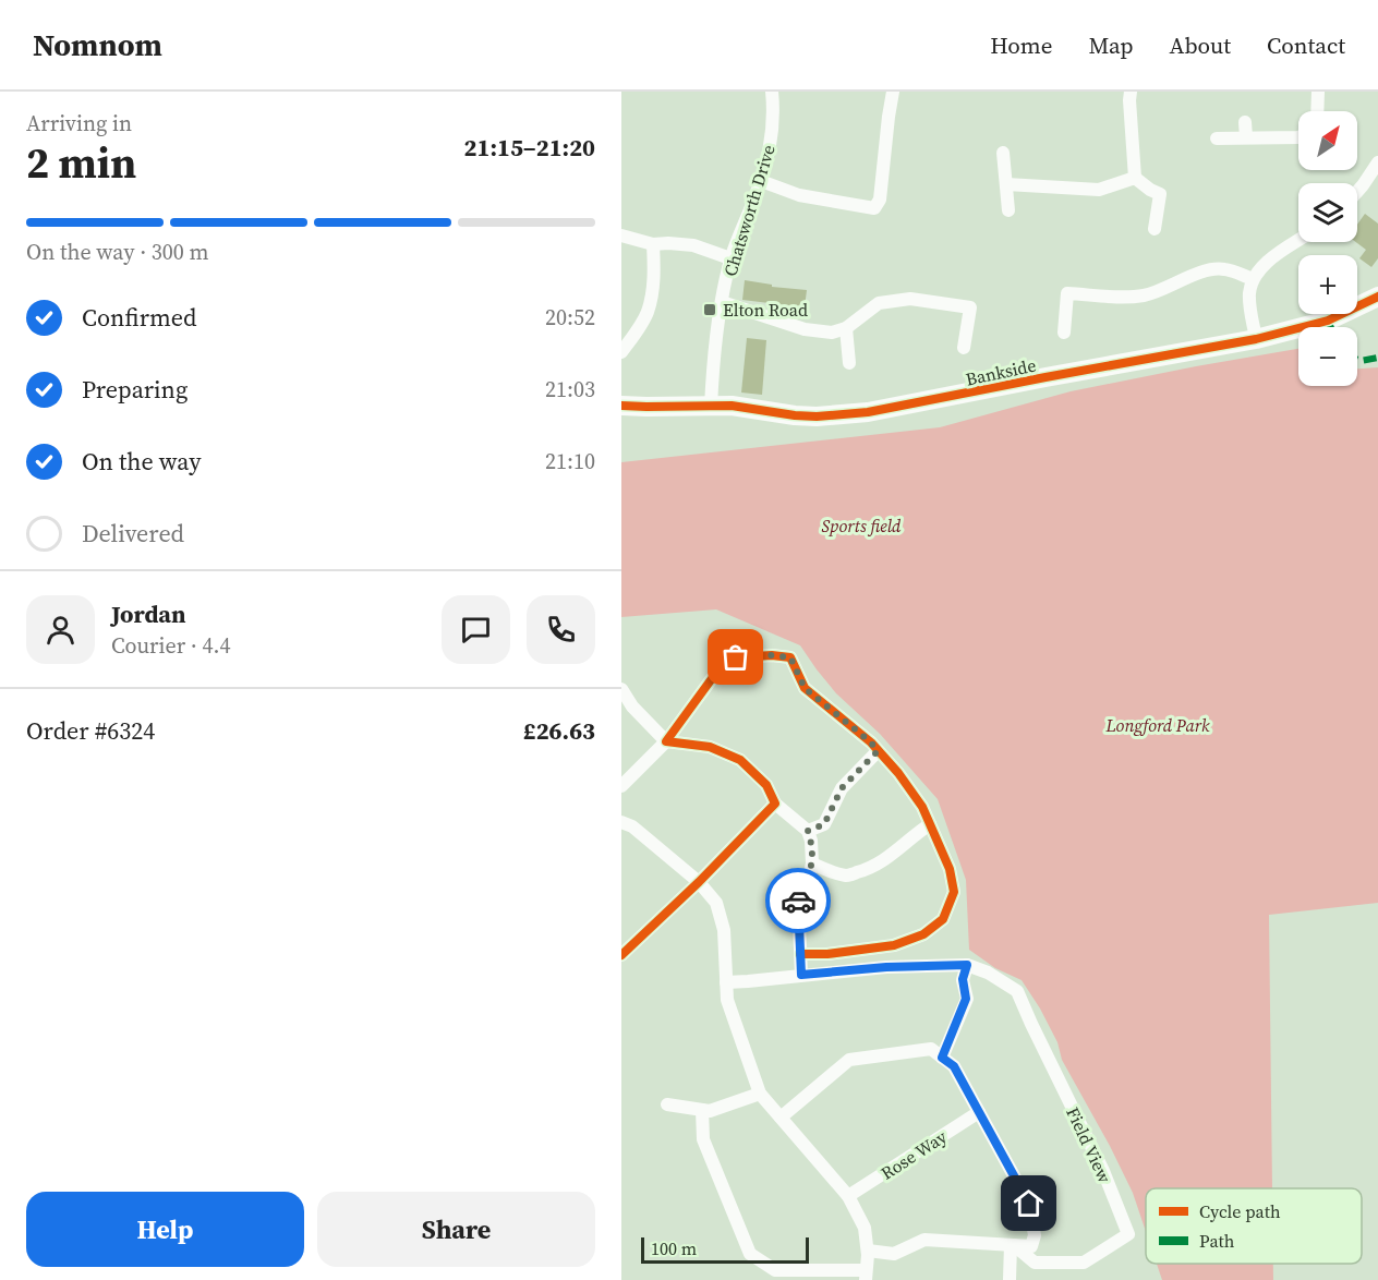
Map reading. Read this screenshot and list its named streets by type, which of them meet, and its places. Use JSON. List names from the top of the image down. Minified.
{"streets":{"street":["Chatsworth Drive","Bankside","Field View","Rose Way"]},"crossings":[["Chatsworth Drive","Bankside"]],"parks":["Sports field","Longford Park"],"places":{"transit":["Elton Road"]},"legend":["Cycle path","Path"],"scale_bar":"100 m","north":"top right","page":{"header":"Nomnom","nav":["Home","Map","About","Contact"],"heading":["2 min","Arriving in","21:15–21:20"],"panel":["Jordan","Courier · 4.4","Order #6324","£26.63"],"map_buttons":["+","−"],"bar":"On the way · 300 m","list":[["Confirmed","20:52"],["Preparing","21:03"],["On the way","21:10"],"Delivered"],"buttons":["Help","Share"],"scale":"100 m"}}
